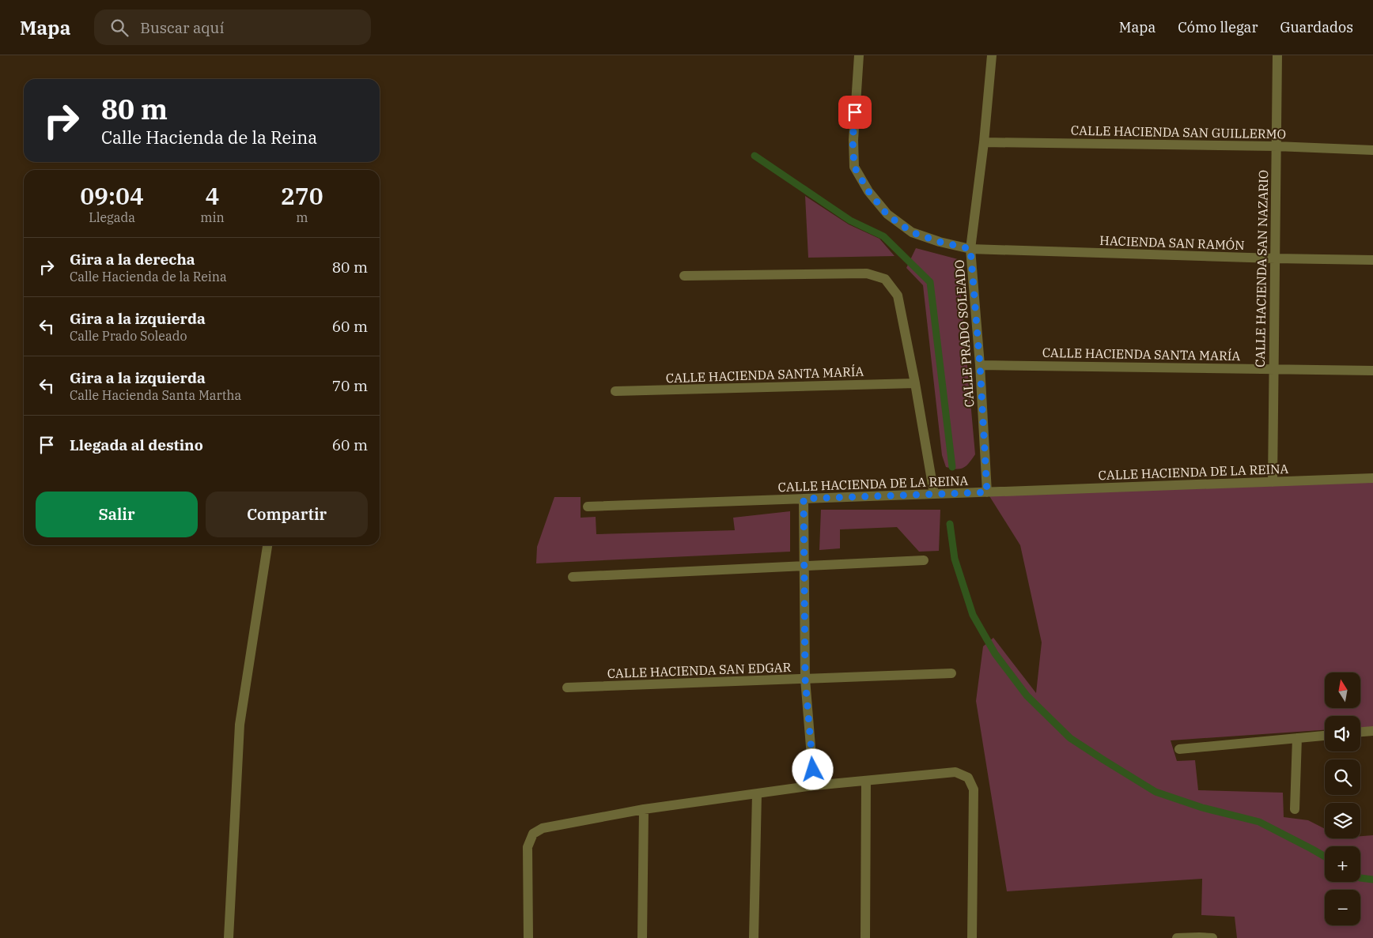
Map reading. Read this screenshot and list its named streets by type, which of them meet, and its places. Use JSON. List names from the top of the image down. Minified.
{"streets":{"street":["CALLE HACIENDA SAN GUILLERMO","HACIENDA SAN RAMÓN","CALLE HACIENDA SAN NAZARIO","CALLE PRADO SOLEADO","CALLE HACIENDA SANTA MARÍA","CALLE HACIENDA DE LA REINA","CALLE HACIENDA SAN EDGAR"]},"crossings":[["CALLE HACIENDA SAN GUILLERMO","CALLE HACIENDA SAN NAZARIO"],["CALLE HACIENDA SAN GUILLERMO","CALLE PRADO SOLEADO"],["HACIENDA SAN RAMÓN","CALLE HACIENDA SAN NAZARIO"],["HACIENDA SAN RAMÓN","CALLE PRADO SOLEADO"],["CALLE HACIENDA SAN NAZARIO","CALLE HACIENDA SANTA MARÍA"],["CALLE HACIENDA SAN NAZARIO","CALLE HACIENDA DE LA REINA"],["CALLE PRADO SOLEADO","CALLE HACIENDA SANTA MARÍA"],["CALLE PRADO SOLEADO","CALLE HACIENDA DE LA REINA"]],"north":"top","page":{"header":"Mapa","search":"Buscar aquí","nav":["Mapa","Cómo llegar","Guardados"],"turn":["80 m","Calle Hacienda de la Reina"],"eta":["09:04","Llegada","4","min","270","m"],"list":[{"name":"Gira a la derecha","note":"Calle Hacienda de la Reina","value":"80 m"},{"name":"Gira a la izquierda","note":"Calle Prado Soleado","value":"60 m"},{"name":"Gira a la izquierda","note":"Calle Hacienda Santa Martha","value":"70 m"},{"name":"Llegada al destino","value":"60 m"}],"buttons":["Salir","Compartir"],"map_buttons":["+","−"]}}
